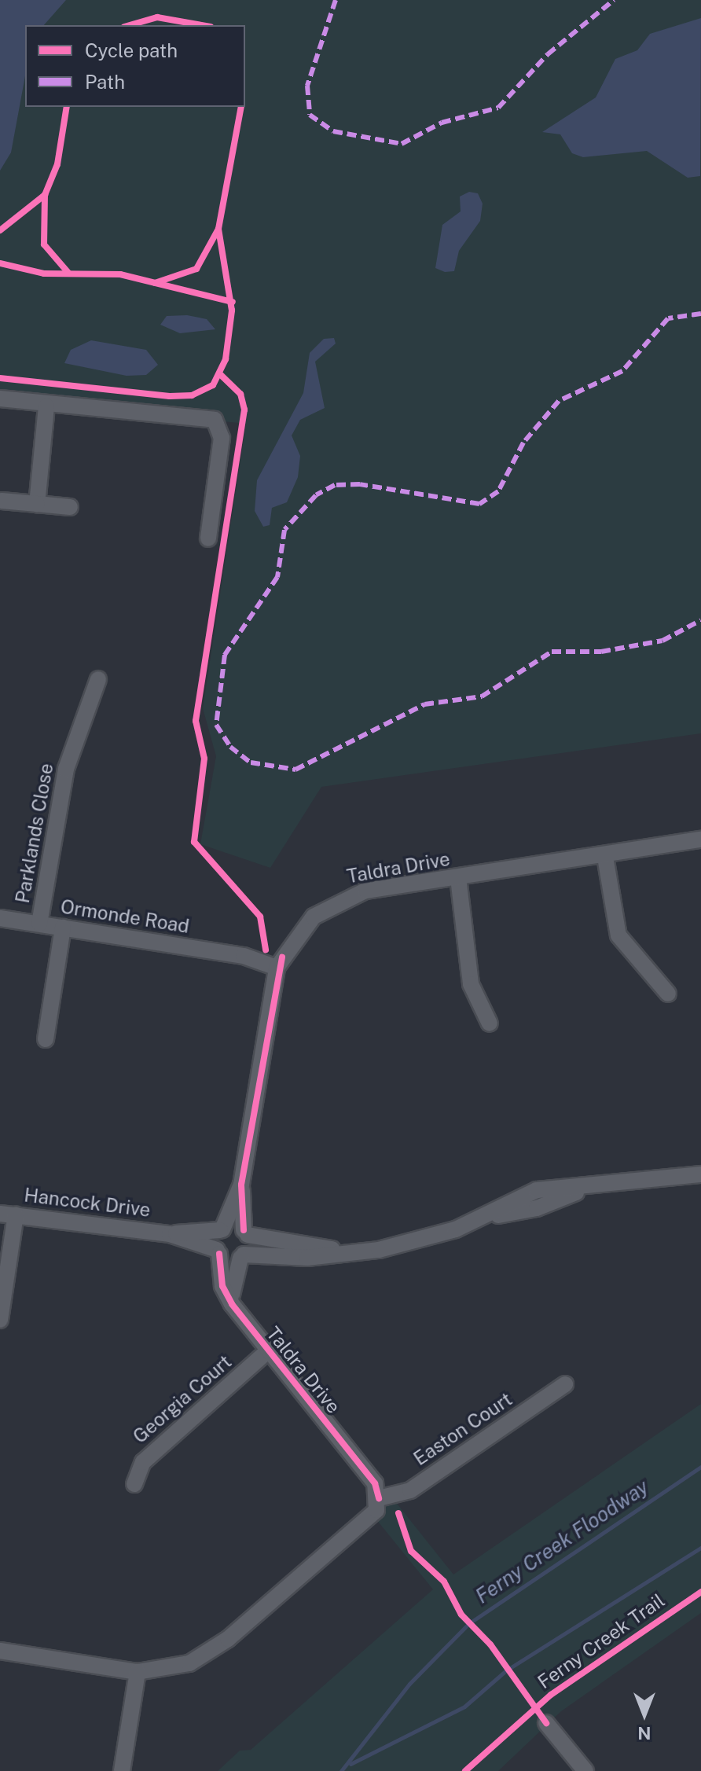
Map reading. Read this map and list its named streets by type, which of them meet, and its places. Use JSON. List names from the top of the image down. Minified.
{"streets":{"street":["Parklands Close","Taldra Drive","Ormonde Road","Hancock Drive","Georgia Court","Easton Court"],"cycle path":["Ferny Creek Trail"]},"crossings":[["Parklands Close","Ormonde Road"],["Taldra Drive","Ormonde Road"],["Taldra Drive","Hancock Drive"],["Taldra Drive","Georgia Court"],["Taldra Drive","Easton Court"]],"water":["Ferny Creek Floodway"],"legend":["Cycle path","Path"],"north":"bottom"}
